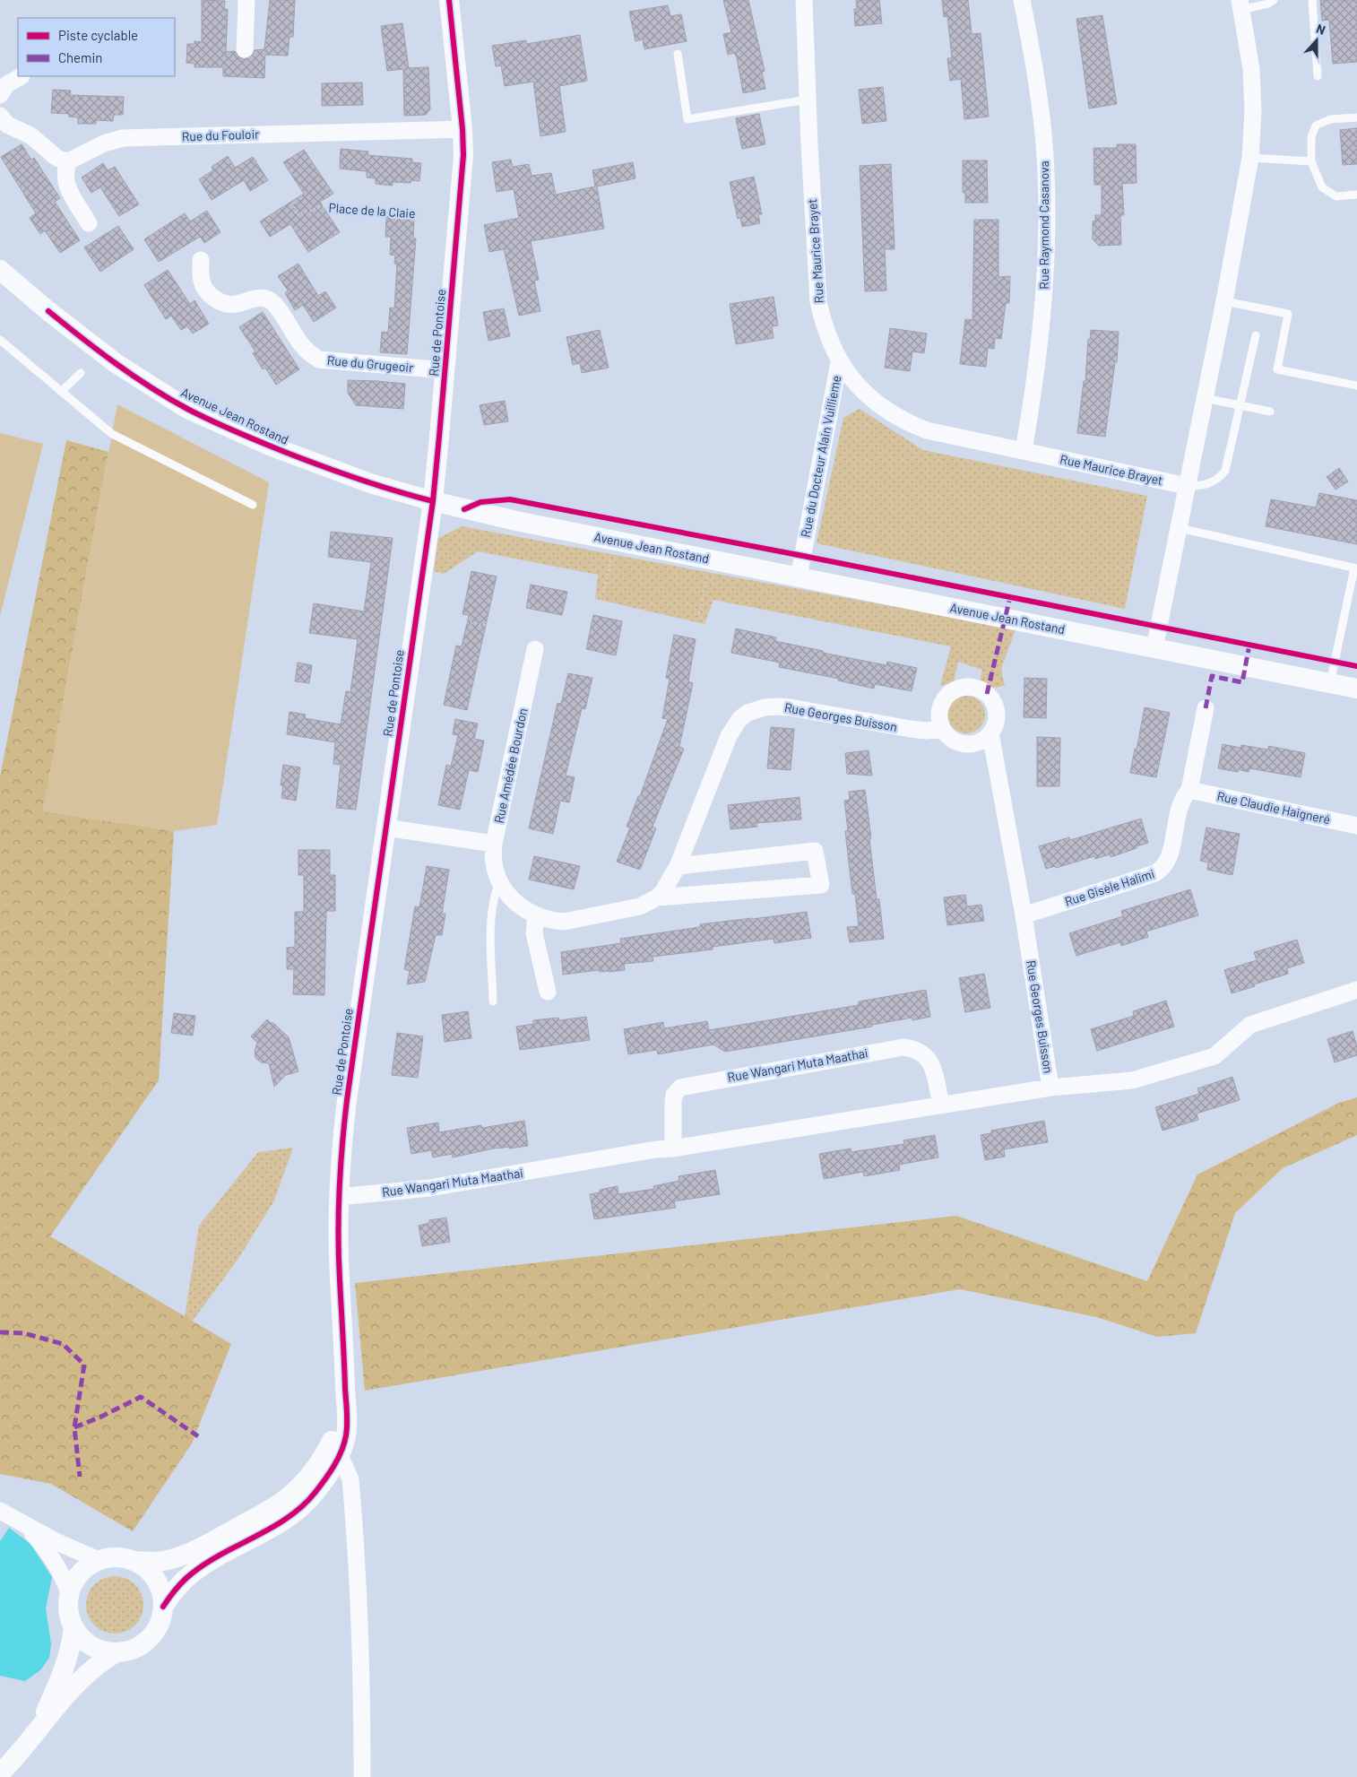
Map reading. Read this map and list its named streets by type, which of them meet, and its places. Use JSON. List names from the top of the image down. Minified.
{"streets":{"street":["Rue du Fouloir","Rue Raymond Casanova","Rue Maurice Brayet","Rue de Pontoise","Rue du Grugeoir","Avenue Jean Rostand","Rue du Docteur Alain Vuillieme","Rue Georges Buisson","Rue Amédée Bourdon","Rue Claudie Haigneré","Rue Gisèle Halimi","Rue Wangari Muta Maathai"],"path":["Place de la Claie"]},"crossings":[["Rue du Fouloir","Place de la Claie"],["Rue du Fouloir","Rue de Pontoise"],["Place de la Claie","Rue de Pontoise"],["Rue Raymond Casanova","Rue Maurice Brayet"],["Rue Maurice Brayet","Rue du Docteur Alain Vuillieme"],["Rue de Pontoise","Rue du Grugeoir"],["Rue de Pontoise","Avenue Jean Rostand"],["Rue de Pontoise","Rue Wangari Muta Maathai"],["Avenue Jean Rostand","Rue du Docteur Alain Vuillieme"],["Rue Georges Buisson","Rue Gisèle Halimi"],["Rue Georges Buisson","Rue Wangari Muta Maathai"],["Rue Claudie Haigneré","Rue Gisèle Halimi"]],"legend":["Piste cyclable","Chemin"],"north":"top"}
